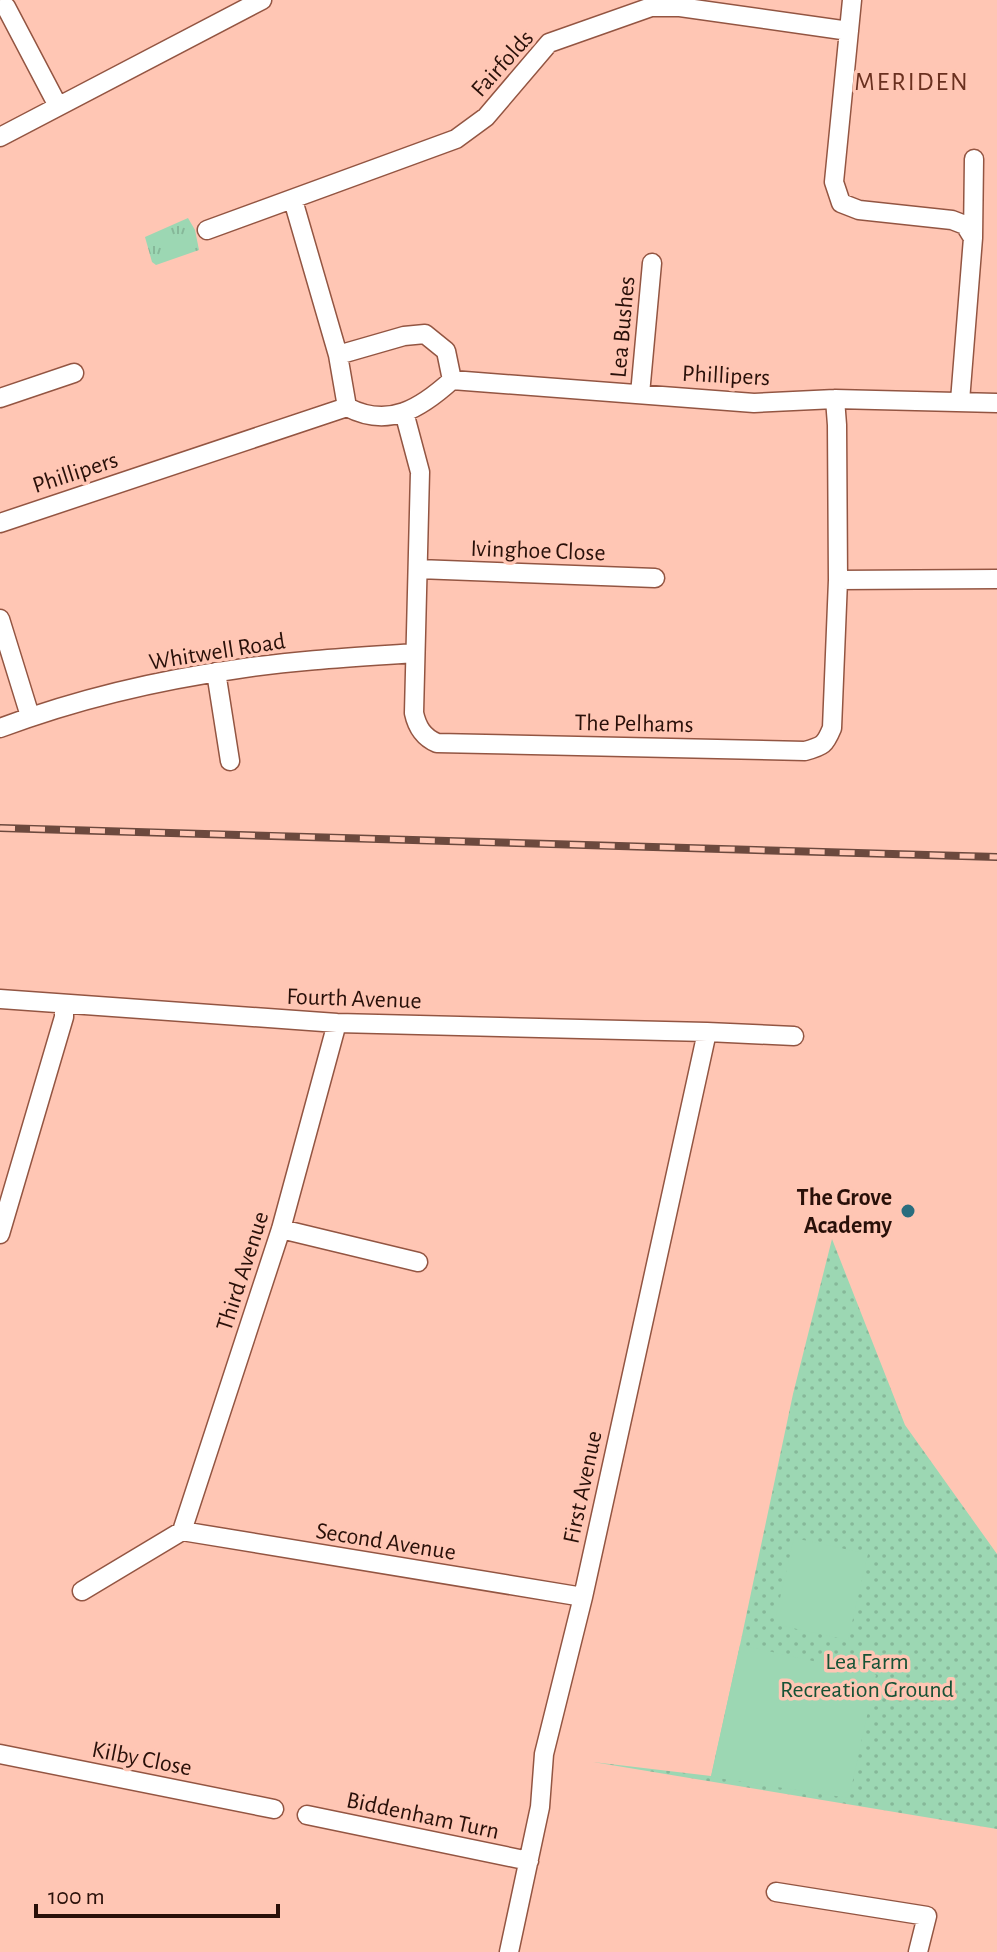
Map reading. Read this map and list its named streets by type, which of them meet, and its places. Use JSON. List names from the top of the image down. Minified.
{"streets":{"street":["Fairfolds","Lea Bushes","Phillipers","Ivinghoe Close","Whitwell Road","The Pelhams","Fourth Avenue","Third Avenue","First Avenue","Second Avenue","Kilby Close","Biddenham Turn"]},"crossings":[["Lea Bushes","Phillipers"],["Phillipers","The Pelhams"],["Ivinghoe Close","The Pelhams"],["Whitwell Road","The Pelhams"],["Fourth Avenue","Third Avenue"],["Fourth Avenue","First Avenue"],["Third Avenue","Second Avenue"],["First Avenue","Second Avenue"],["First Avenue","Biddenham Turn"]],"districts":["MERIDEN"],"parks":["Lea Farm Recreation Ground"],"places":["The Grove Academy"],"scale_bar":"100 m"}
